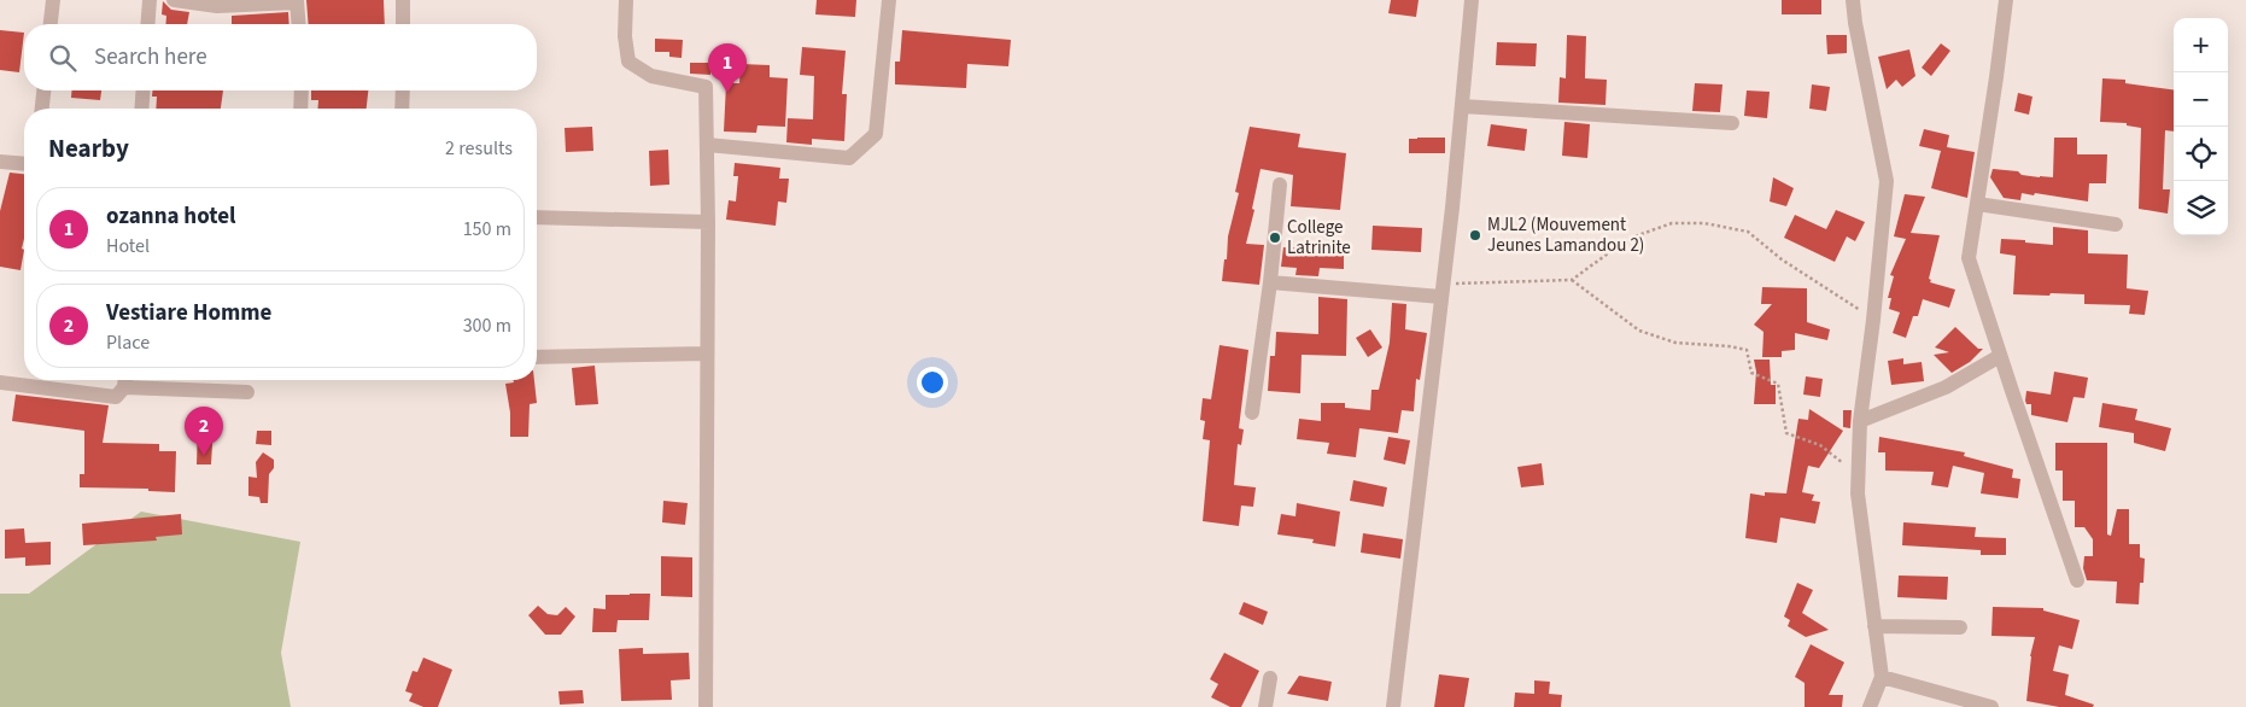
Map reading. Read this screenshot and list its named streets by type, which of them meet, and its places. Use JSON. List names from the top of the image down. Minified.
{"places":["MJL2 (Mouvement Jeunes Lamandou 2)","College Latrinite"],"page":{"map_buttons":["+","−"],"search":"Search here","pins":["1","2"],"heading":["Nearby","2 results"],"list":[{"mark":"1","name":"ozanna hotel","note":"Hotel","value":"150 m"},{"mark":"2","name":"Vestiare Homme","note":"Place","value":"300 m"}]}}
